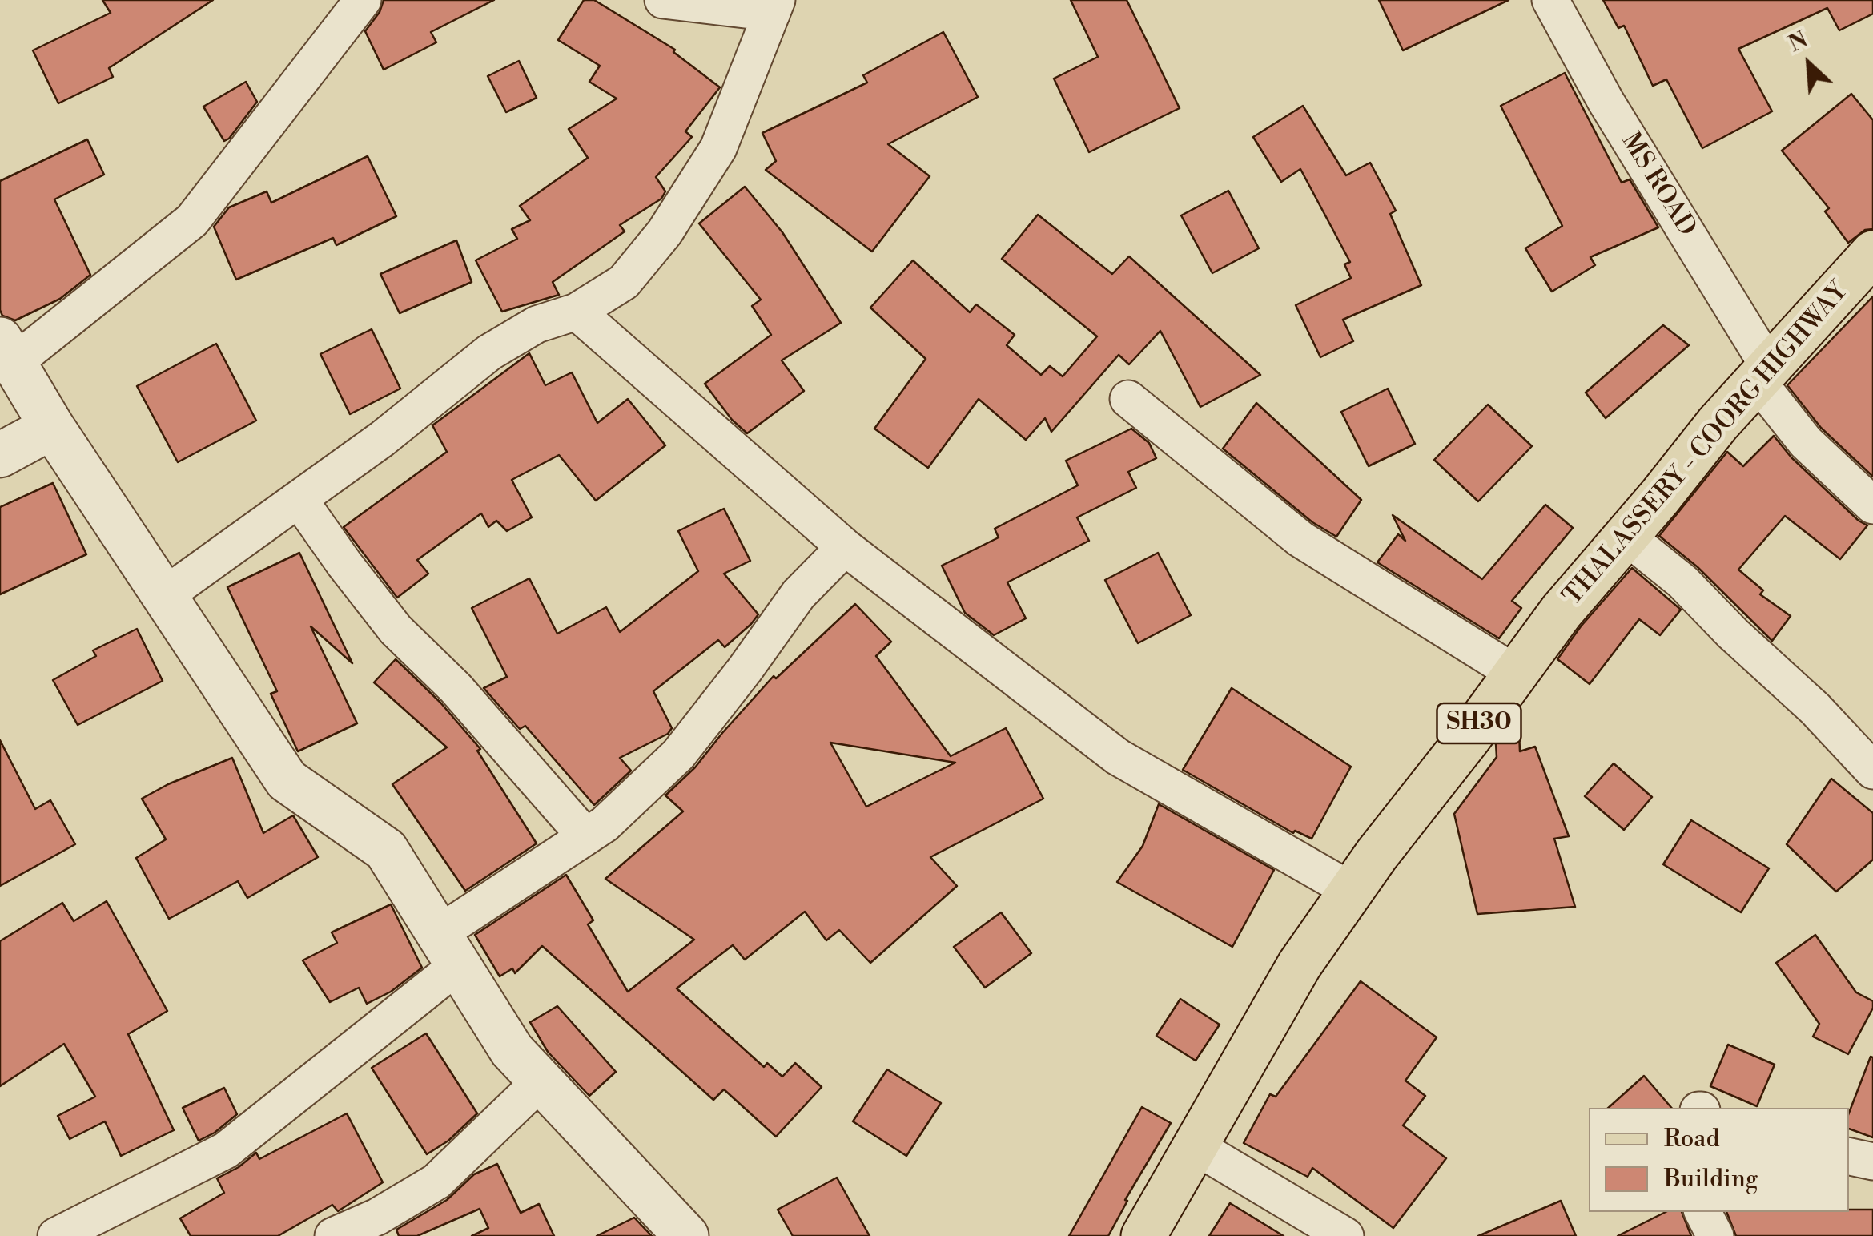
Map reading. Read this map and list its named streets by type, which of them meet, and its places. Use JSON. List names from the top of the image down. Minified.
{"streets":{"main road":["THALASSERY - COORG HIGHWAY","SH30"],"street":["MS ROAD"]},"crossings":[["MS ROAD","THALASSERY - COORG HIGHWAY"]],"legend":["Road","Building"],"north":"top left"}
